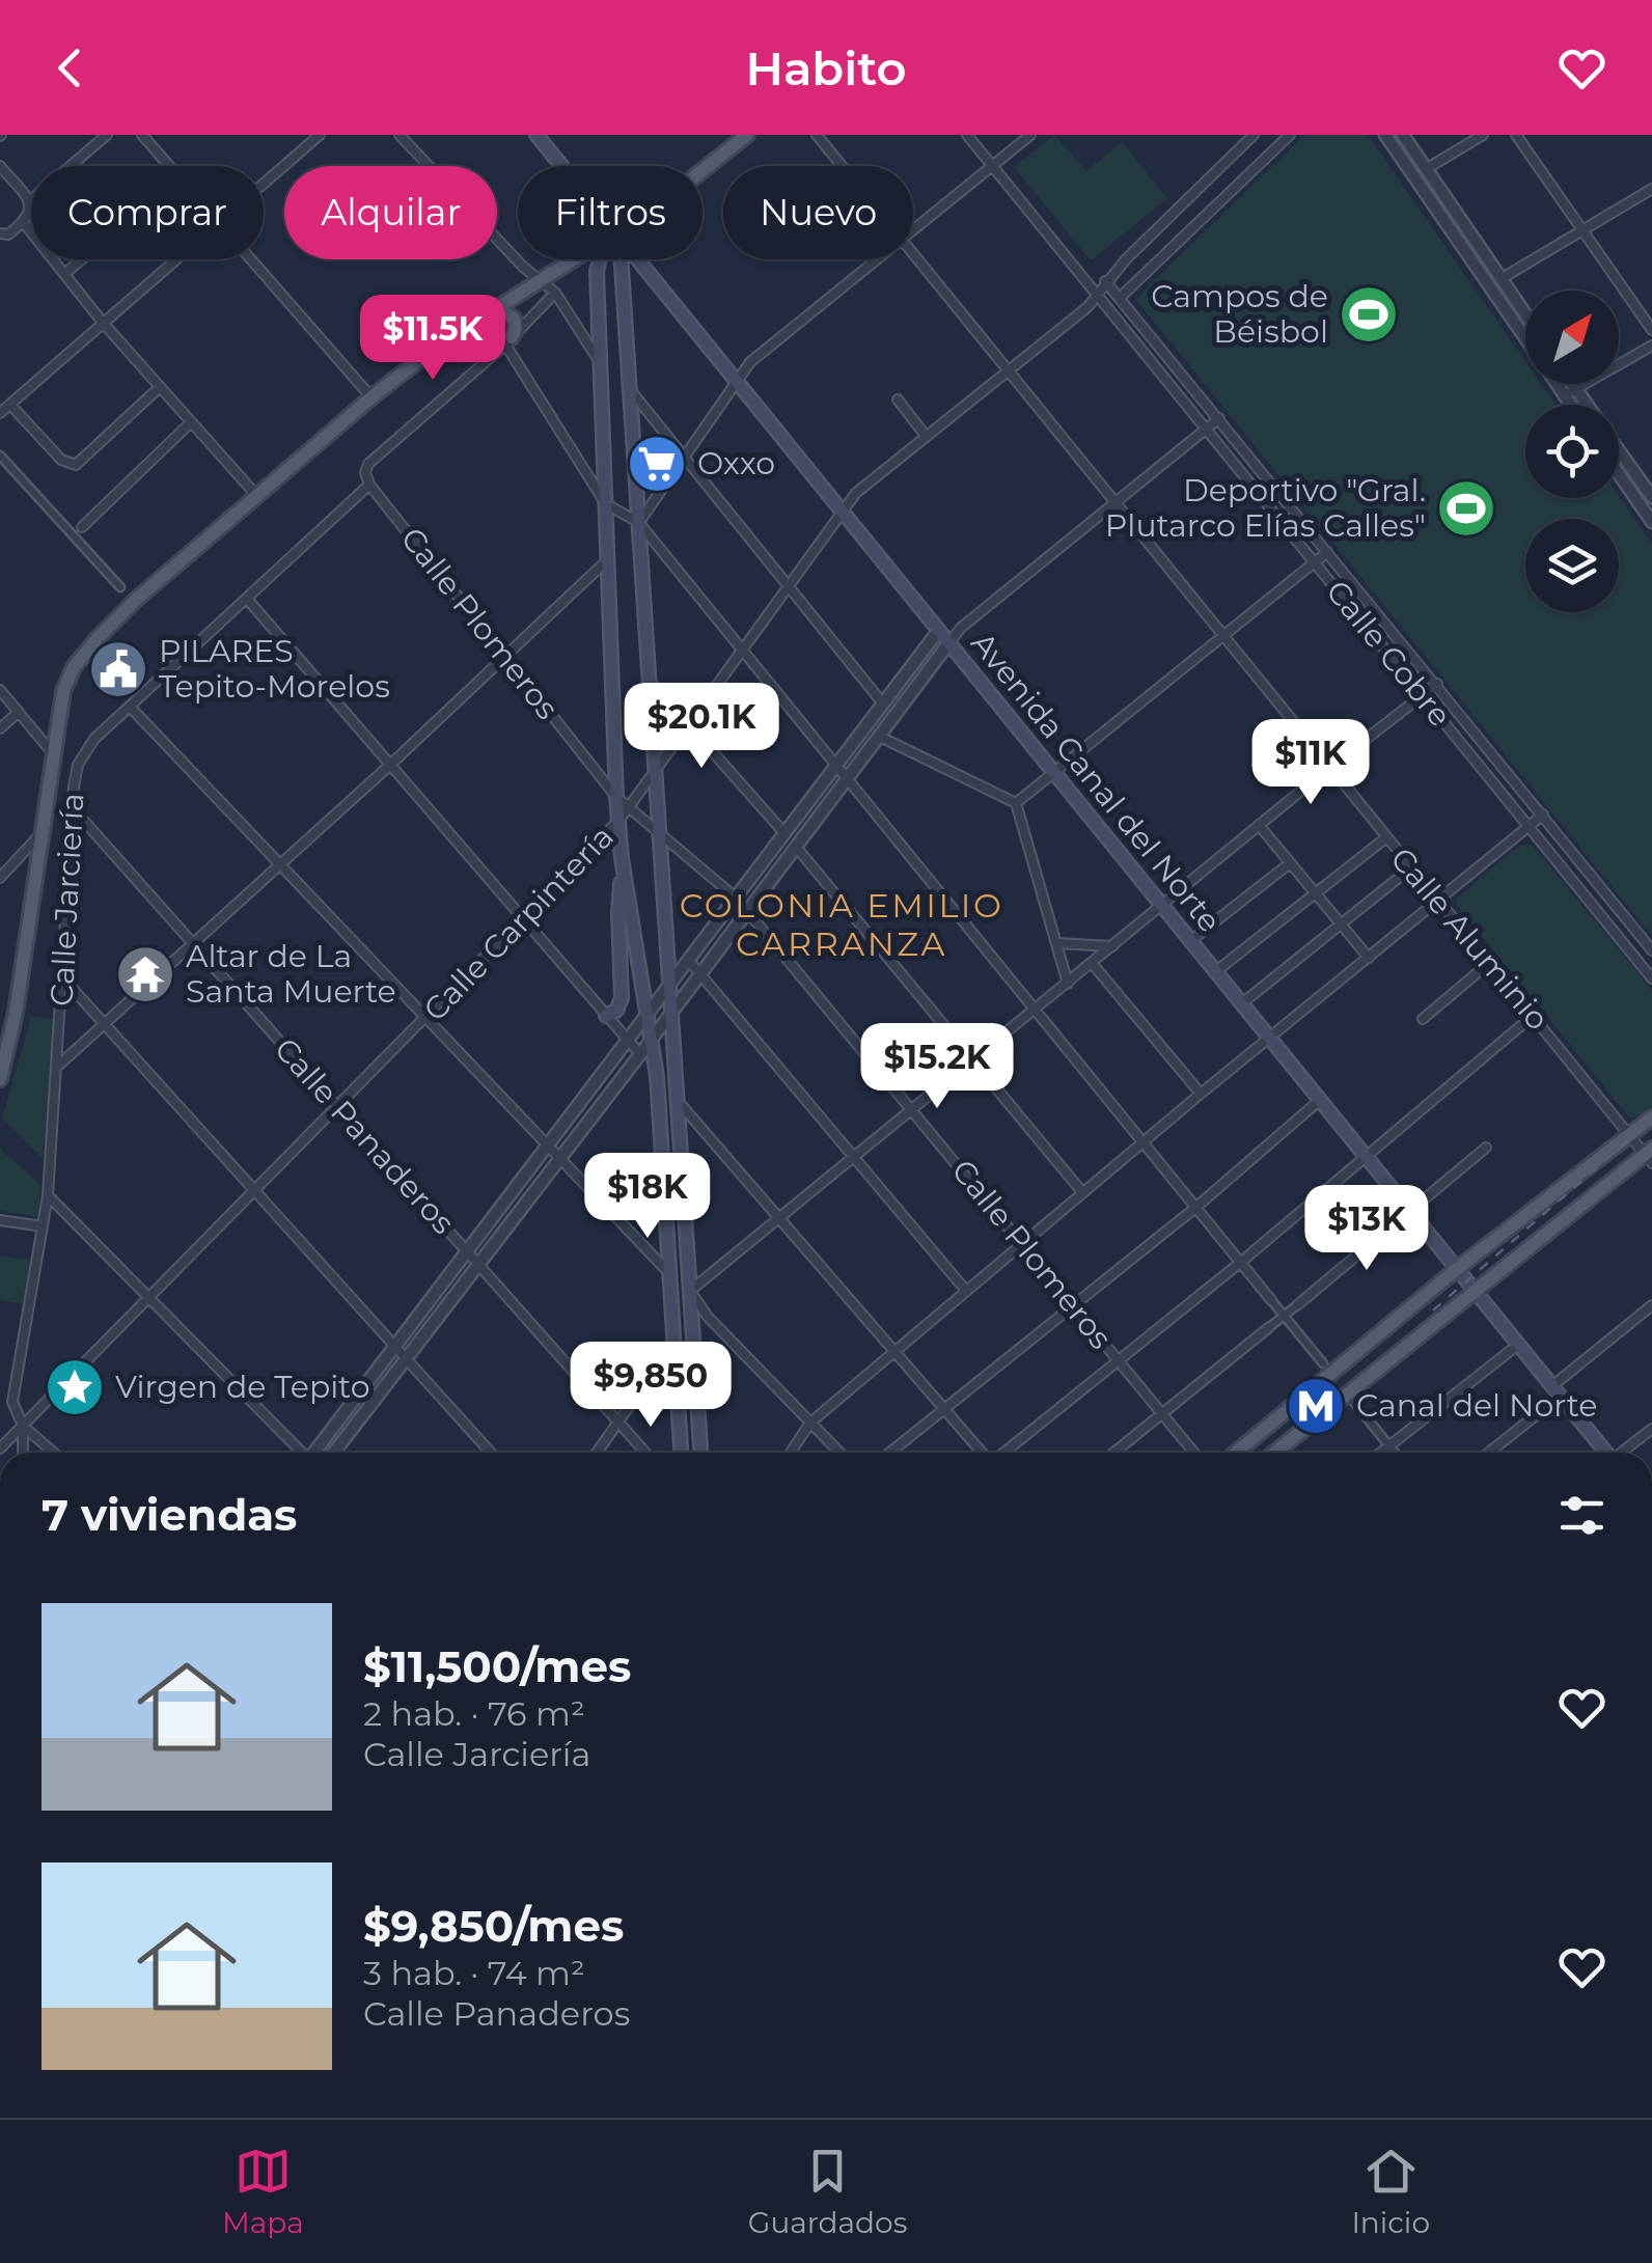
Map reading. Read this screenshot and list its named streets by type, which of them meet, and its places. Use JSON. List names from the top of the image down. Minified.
{"streets":{"main road":["Avenida Canal del Norte"],"street":["Calle Plomeros","Calle Cobre","Calle Jarciería","Calle Carpintería","Calle Aluminio","Calle Panaderos"]},"crossings":[["Calle Plomeros","Calle Jarciería"],["Calle Plomeros","Calle Carpintería"],["Calle Cobre","Calle Carpintería"],["Avenida Canal del Norte","Calle Carpintería"],["Calle Jarciería","Calle Carpintería"],["Calle Jarciería","Calle Panaderos"],["Calle Carpintería","Calle Aluminio"],["Calle Carpintería","Calle Panaderos"]],"districts":["COLONIA EMILIO CARRANZA"],"places":{"sports":["Campos de Béisbol","Deportivo \"Gral. Plutarco Elías Calles\""],"supermarket":["Oxxo"],"public building":["PILARES Tepito-Morelos"],"temple":["Altar de La Santa Muerte"],"place":["Virgen de Tepito"],"metro station":["Canal del Norte"]},"north":"top right","page":{"header":"Habito","chip":["Comprar","Alquilar","Filtros","Nuevo"],"price":["$11.5K","$20.1K","$11K","$15.2K","$18K","$13K","$9,850"],"heading":"7 viviendas","list":[{"name":"$11,500/mes","note":"2 hab. · 76 m² · Calle Jarciería"},{"name":"$9,850/mes","note":"3 hab. · 74 m² · Calle Panaderos"}],"tabs":["Mapa","Guardados","Inicio"]}}
